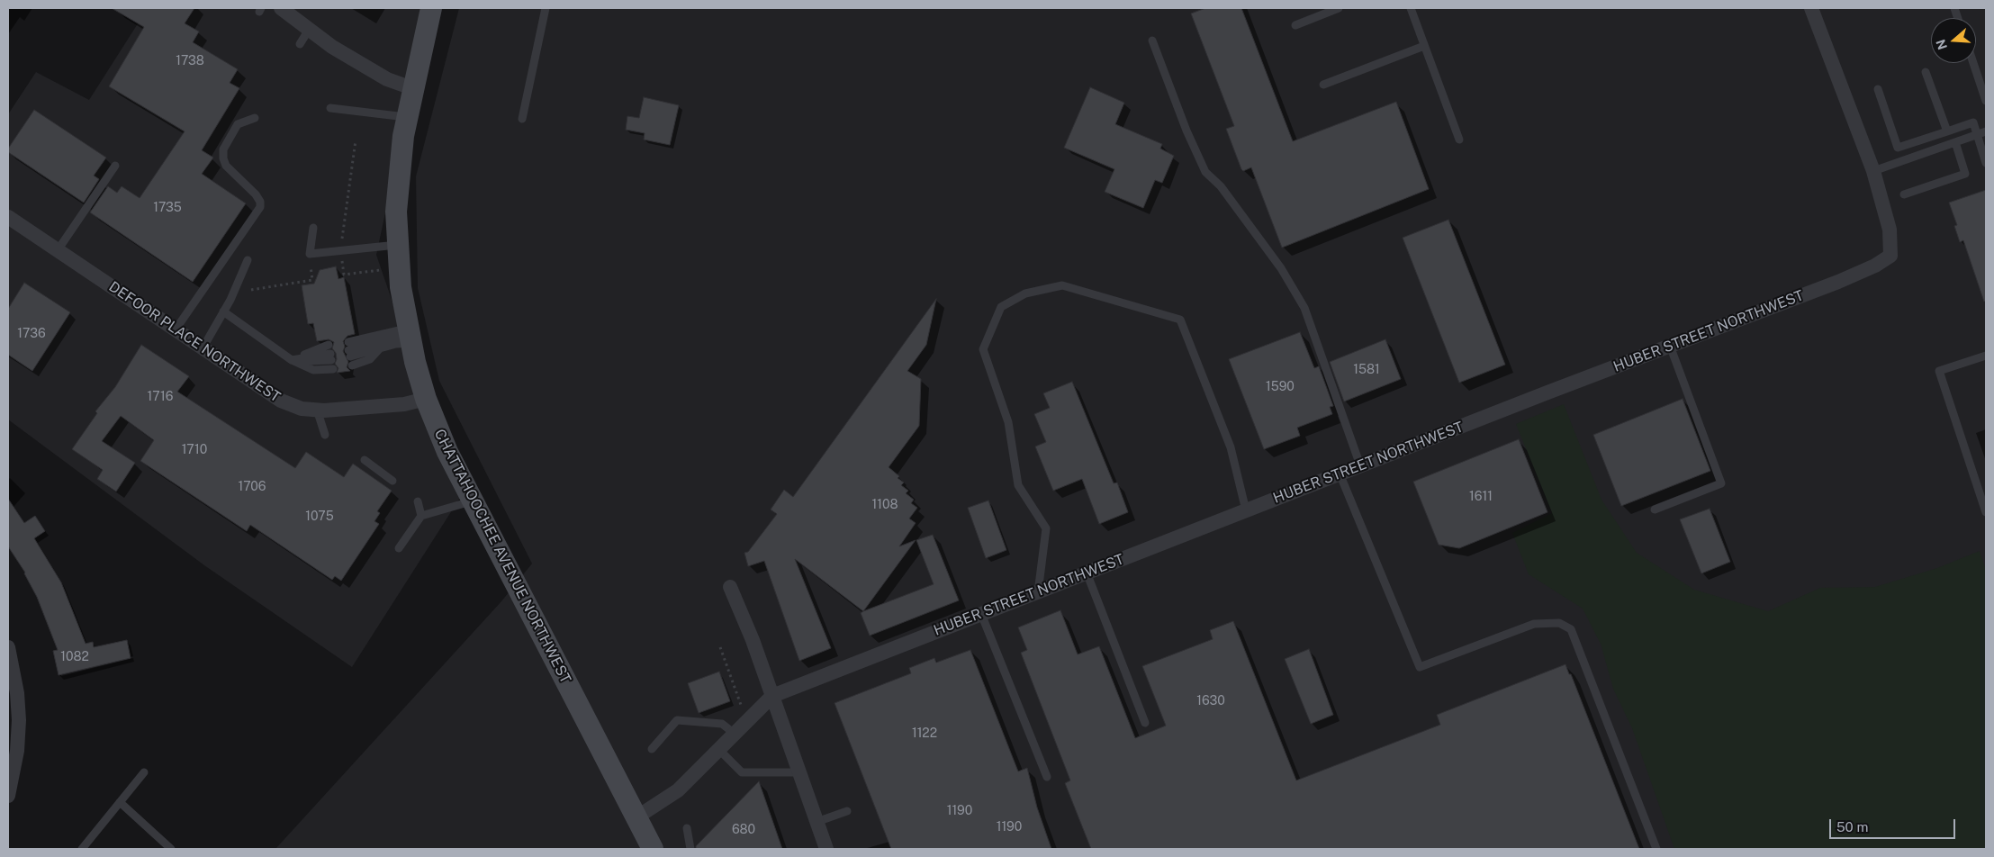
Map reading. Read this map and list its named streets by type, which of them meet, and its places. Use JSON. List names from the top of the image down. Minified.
{"streets":{"street":["HUBER STREET NORTHWEST","DEFOOR PLACE NORTHWEST","CHATTAHOOCHEE AVENUE NORTHWEST"]},"crossings":[["HUBER STREET NORTHWEST","CHATTAHOOCHEE AVENUE NORTHWEST"],["DEFOOR PLACE NORTHWEST","CHATTAHOOCHEE AVENUE NORTHWEST"]],"house_numbers":["1738","1735","1736","1581","1590","1716","1710","1706","1611","1108","1075","1082","1630","1122","1190","1190","680"],"scale_bar":"50 m","north":"left"}
